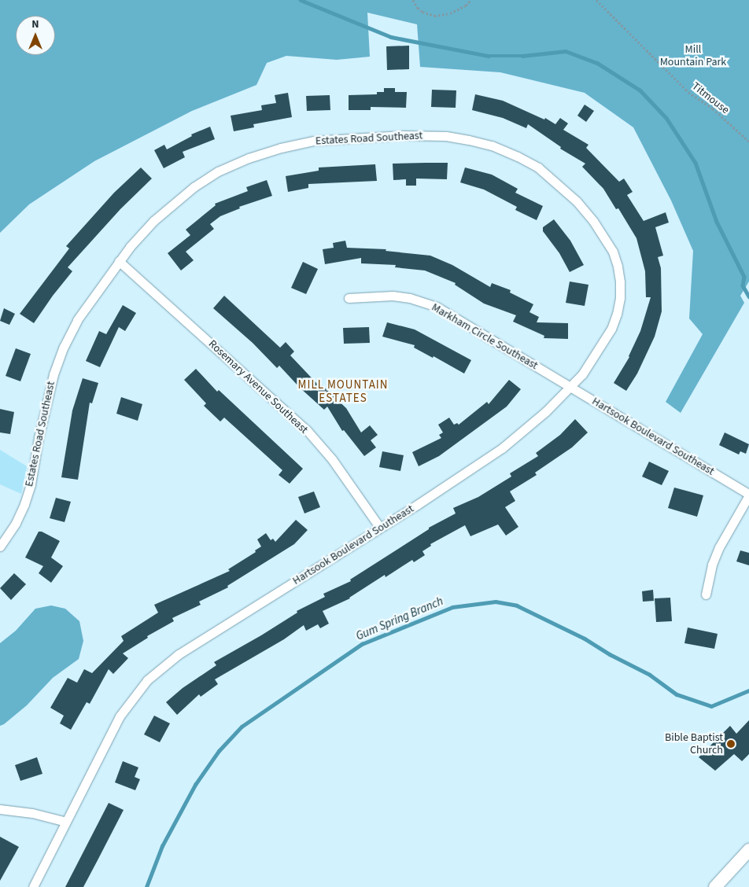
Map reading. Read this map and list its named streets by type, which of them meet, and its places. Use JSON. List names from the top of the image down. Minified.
{"streets":{"street":["Estates Road Southeast","Markham Circle Southeast","Rosemary Avenue Southeast","Hartsook Boulevard Southeast"],"path":["Titmouse"]},"crossings":[["Estates Road Southeast","Markham Circle Southeast"],["Estates Road Southeast","Rosemary Avenue Southeast"],["Estates Road Southeast","Hartsook Boulevard Southeast"],["Markham Circle Southeast","Hartsook Boulevard Southeast"],["Rosemary Avenue Southeast","Hartsook Boulevard Southeast"]],"districts":["MILL MOUNTAIN ESTATES"],"water":["Gum Spring Branch"],"parks":["Mill Mountain Park"],"places":["Bible Baptist Church"],"north":"top"}
